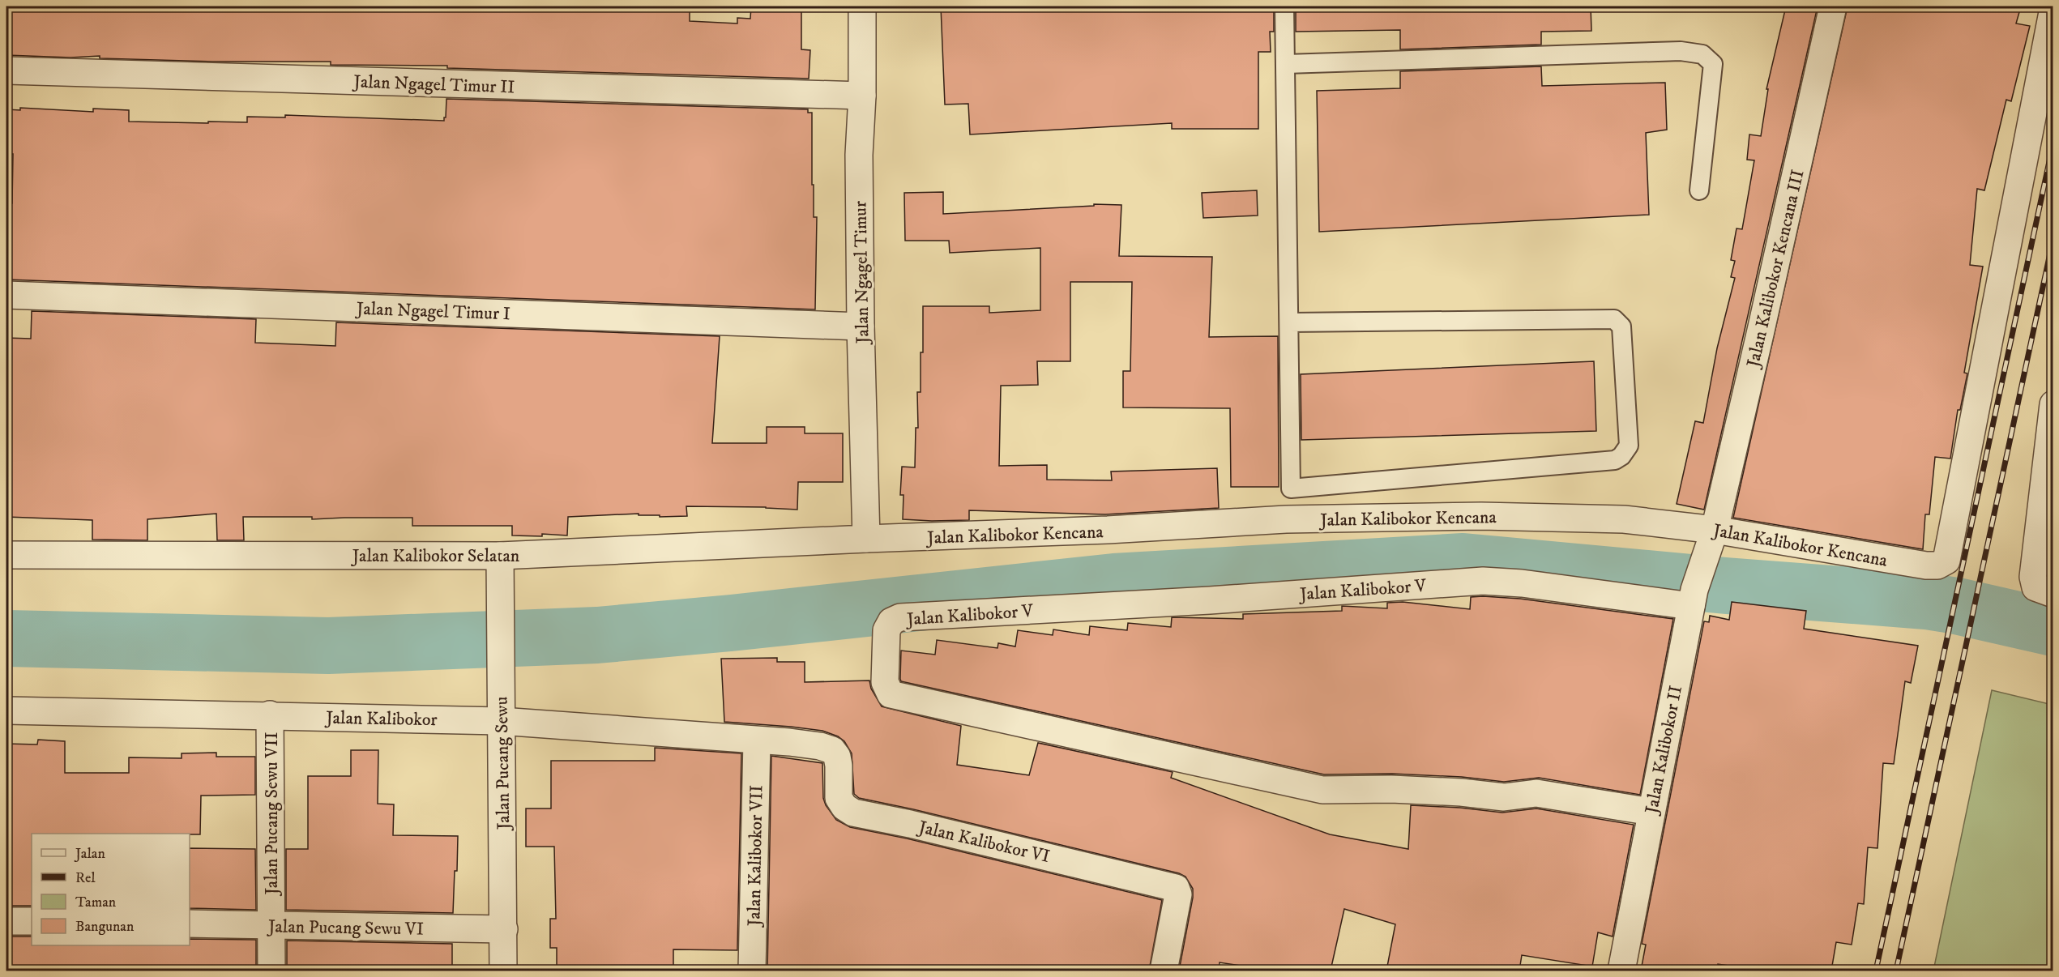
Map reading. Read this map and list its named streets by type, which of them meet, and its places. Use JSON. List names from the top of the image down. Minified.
{"streets":{"street":["Jalan Ngagel Timur II","Jalan Kalibokor Kencana III","Jalan Ngagel Timur","Jalan Ngagel Timur I","Jalan Kalibokor Kencana","Jalan Kalibokor Selatan","Jalan Kalibokor V","Jalan Kalibokor","Jalan Kalibokor II","Jalan Pucang Sewu","Jalan Pucang Sewu VII","Jalan Kalibokor VI","Jalan Kalibokor VII","Jalan Pucang Sewu VI"]},"crossings":[["Jalan Ngagel Timur II","Jalan Ngagel Timur"],["Jalan Kalibokor Kencana III","Jalan Kalibokor Kencana"],["Jalan Kalibokor Kencana III","Jalan Kalibokor II"],["Jalan Ngagel Timur","Jalan Ngagel Timur I"],["Jalan Ngagel Timur","Jalan Kalibokor Kencana"],["Jalan Ngagel Timur","Jalan Kalibokor Selatan"],["Jalan Kalibokor Kencana","Jalan Kalibokor Selatan"],["Jalan Kalibokor Kencana","Jalan Kalibokor II"],["Jalan Kalibokor Selatan","Jalan Pucang Sewu"],["Jalan Kalibokor V","Jalan Kalibokor II"],["Jalan Kalibokor","Jalan Pucang Sewu"],["Jalan Kalibokor","Jalan Pucang Sewu VII"],["Jalan Kalibokor","Jalan Kalibokor VI"],["Jalan Kalibokor","Jalan Kalibokor VII"],["Jalan Pucang Sewu","Jalan Pucang Sewu VI"],["Jalan Pucang Sewu VII","Jalan Pucang Sewu VI"],["Jalan Kalibokor VI","Jalan Kalibokor VII"]],"legend":["Jalan","Rel","Taman","Bangunan"]}
